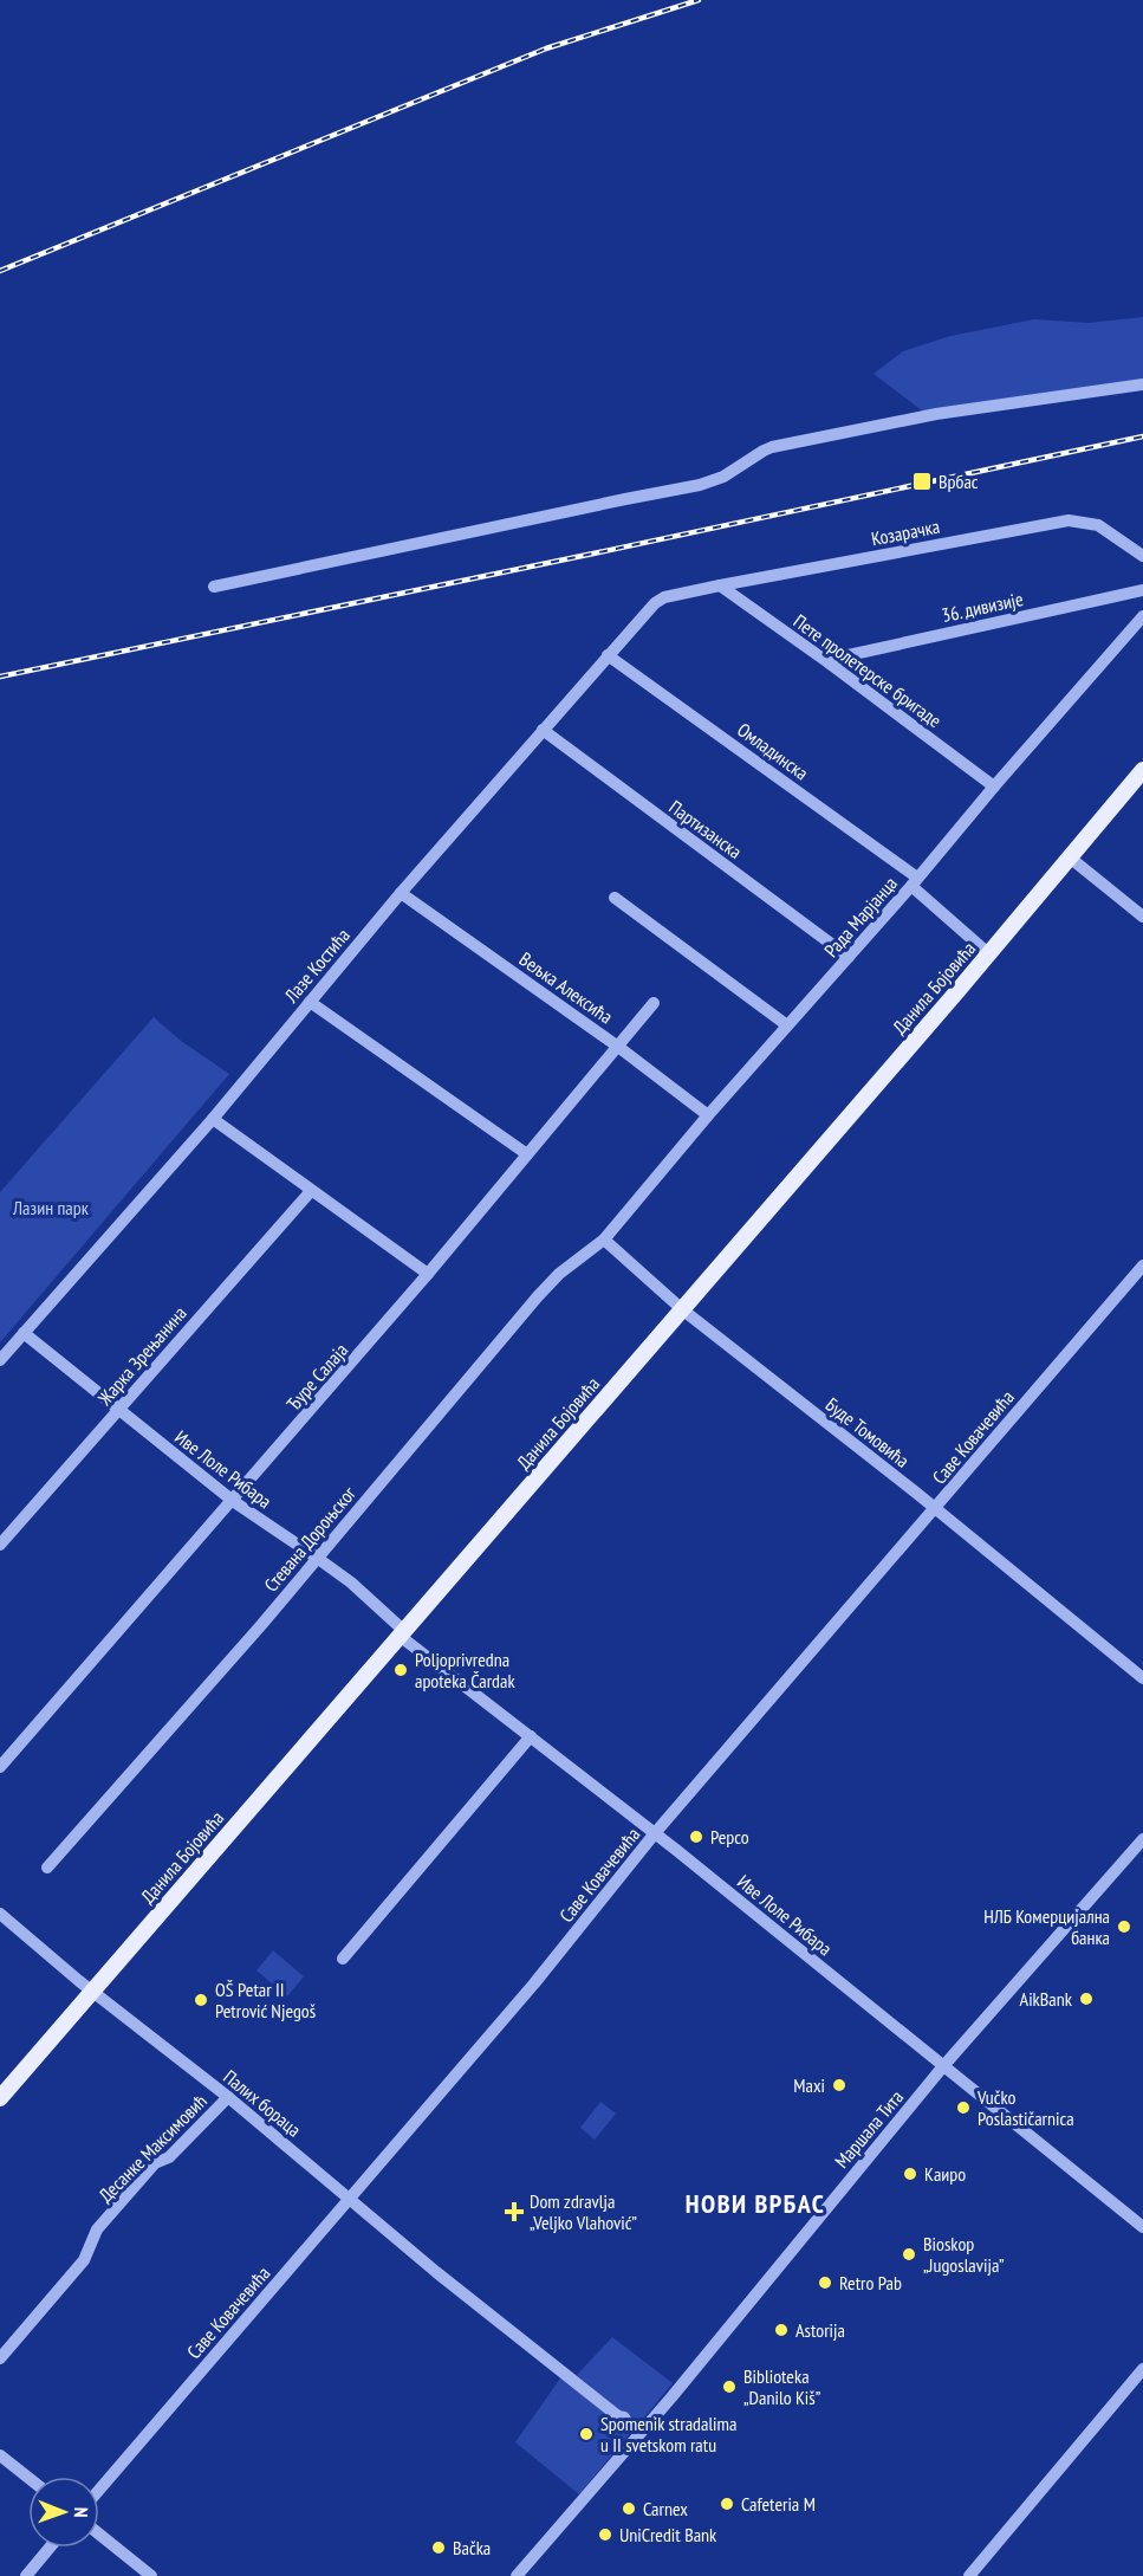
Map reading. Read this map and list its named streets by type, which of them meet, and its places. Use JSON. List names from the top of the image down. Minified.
{"streets":{"main road":["Данила Бојовића"],"street":["Козарачка","36. дивизије","Пете пролетерске бригаде","Омладинска","Партизанска","Рада Марјанца","Лазе Костића","Вељка Алексића","Жарка Зрењанина","Ђуре Салаја","Буде Томовића","Саве Ковачевића","Иве Лоле Рибара","Стевана Дороњског","Палих бораца","Маршала Тита","Десанке Максимовић"]},"crossings":[["Козарачка","Пете пролетерске бригаде"],["Козарачка","Лазе Костића"],["36. дивизије","Пете пролетерске бригаде"],["Пете пролетерске бригаде","Рада Марјанца"],["Омладинска","Рада Марјанца"],["Омладинска","Лазе Костића"],["Омладинска","Данила Бојовића"],["Партизанска","Рада Марјанца"],["Партизанска","Лазе Костића"],["Рада Марјанца","Вељка Алексића"],["Рада Марјанца","Буде Томовића"],["Рада Марјанца","Стевана Дороњског"],["Лазе Костића","Вељка Алексића"],["Лазе Костића","Иве Лоле Рибара"],["Вељка Алексића","Ђуре Салаја"],["Данила Бојовића","Буде Томовића"],["Данила Бојовића","Иве Лоле Рибара"],["Данила Бојовића","Палих бораца"],["Жарка Зрењанина","Иве Лоле Рибара"],["Ђуре Салаја","Иве Лоле Рибара"],["Буде Томовића","Саве Ковачевића"],["Буде Томовића","Стевана Дороњског"],["Саве Ковачевића","Иве Лоле Рибара"],["Саве Ковачевића","Палих бораца"],["Иве Лоле Рибара","Стевана Дороњског"],["Иве Лоле Рибара","Маршала Тита"],["Палих бораца","Маршала Тита"],["Палих бораца","Десанке Максимовић"]],"districts":["НОВИ ВРБАС"],"parks":["Лазин парк"],"places":{"transit":["Врбас"],"other":["Poljoprivredna apoteka Čardak","Pepco","НЛБ Комерцијална банка","AikBank","OŠ Petar II Petrović Njegoš","Maxi","Vučko Poslastičarnica","Каиро","Bioskop „Jugoslavija”","Retro Pab","Astorija","Biblioteka „Danilo Kiš”","Spomenik stradalima u II svetskom ratu","Cafeteria M","Carnex","UniCredit Bank","Bačka"],"health":["Dom zdravlja „Veljko Vlahović”"]},"north":"right"}
